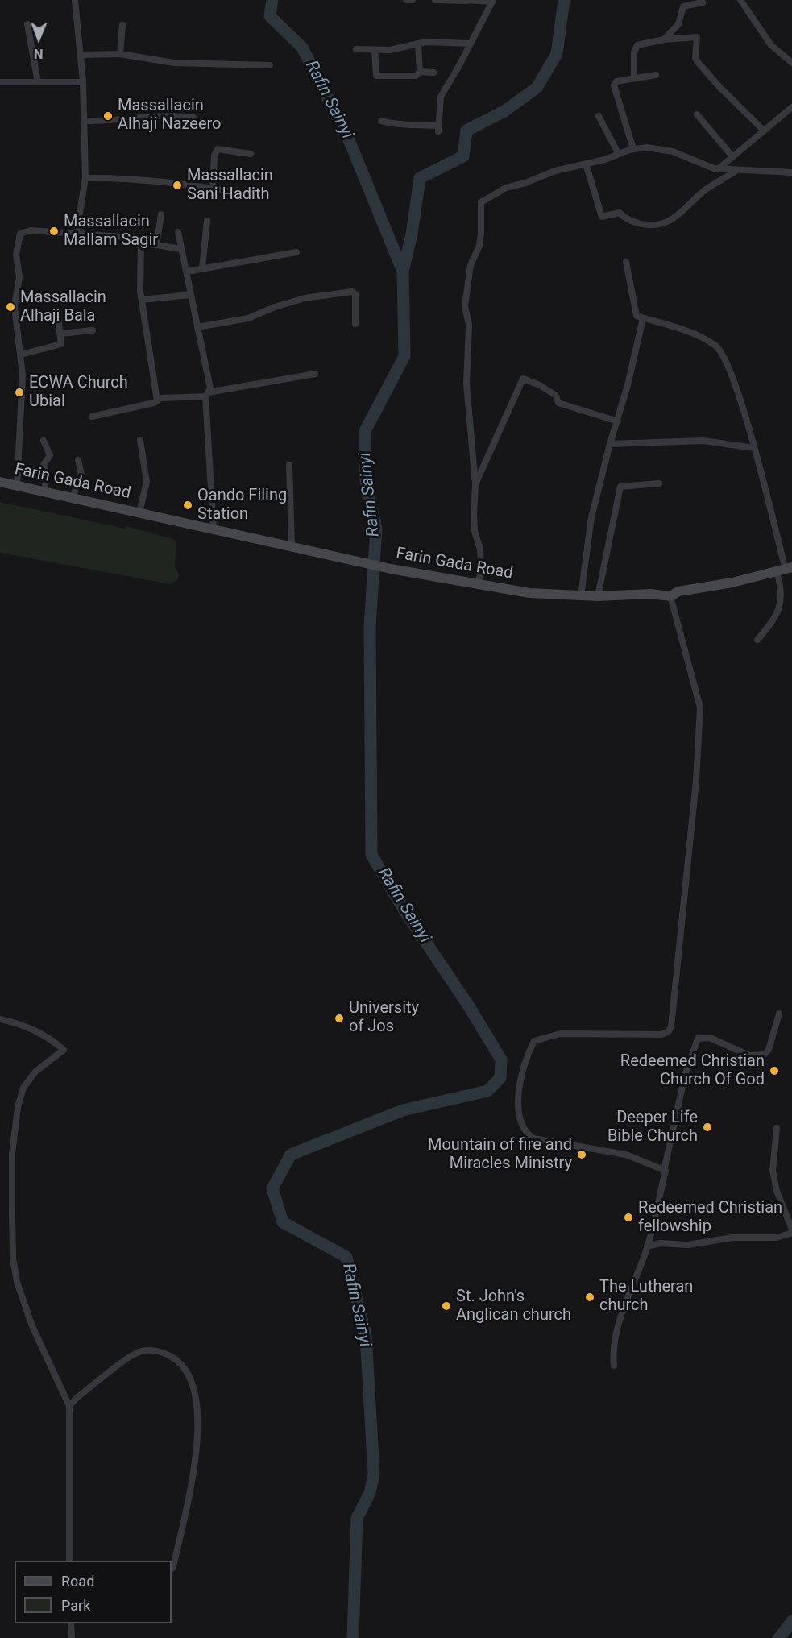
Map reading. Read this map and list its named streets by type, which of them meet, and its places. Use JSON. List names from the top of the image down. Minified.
{"streets":{"main road":["Farin Gada Road"]},"water":["Rafin Sainyi"],"places":["Massallacin Alhaji Nazeero","Massallacin Sani Hadith","Massallacin Mallam Sagir","Massallacin Alhaji Bala","ECWA Church Ubial","Oando Filing Station","University of Jos","Redeemed Christian Church Of God","Deeper Life Bible Church","Mountain of fire and Miracles Ministry","Redeemed Christian fellowship","The Lutheran church","St. John's Anglican church"],"legend":["Road","Park"],"north":"bottom"}
